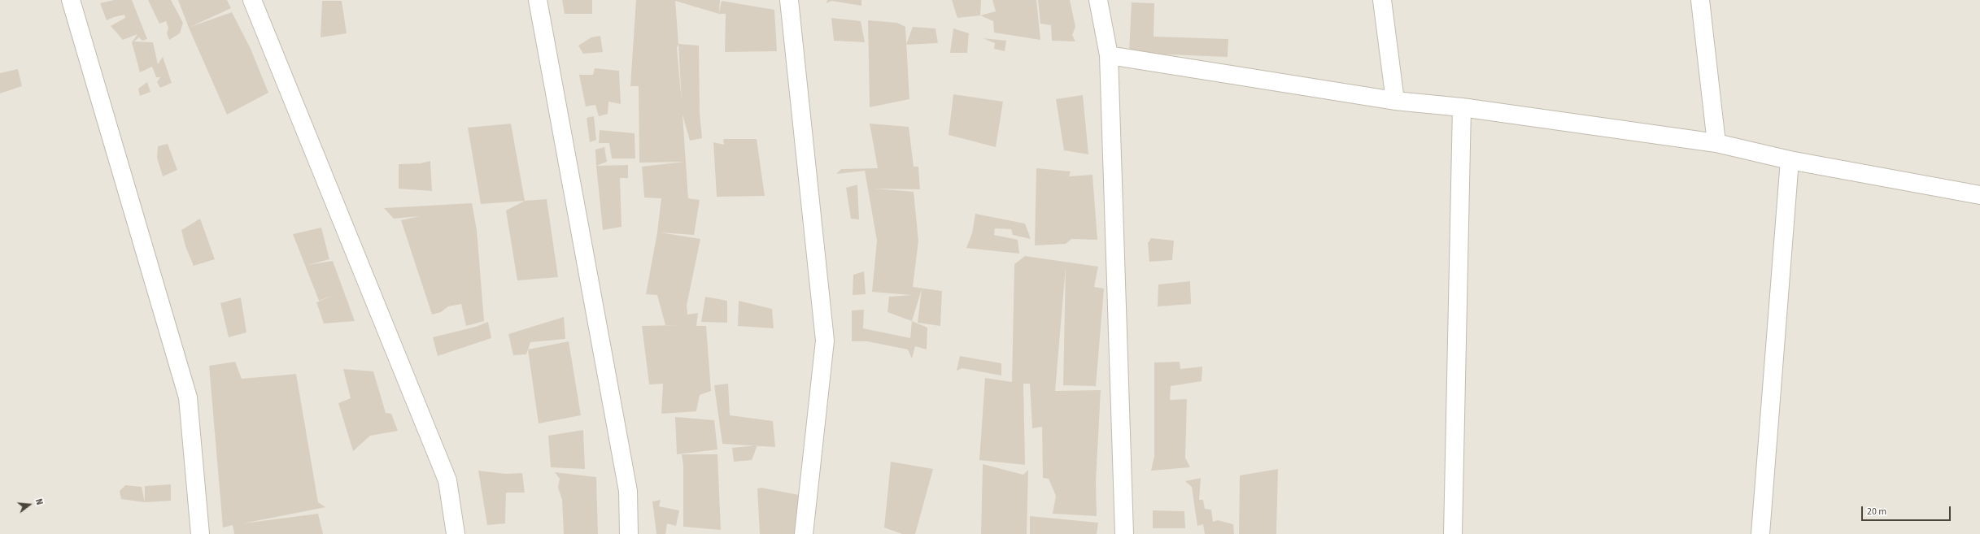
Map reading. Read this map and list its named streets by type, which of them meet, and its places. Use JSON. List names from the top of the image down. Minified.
{"scale_bar":"20 m","north":"right"}
